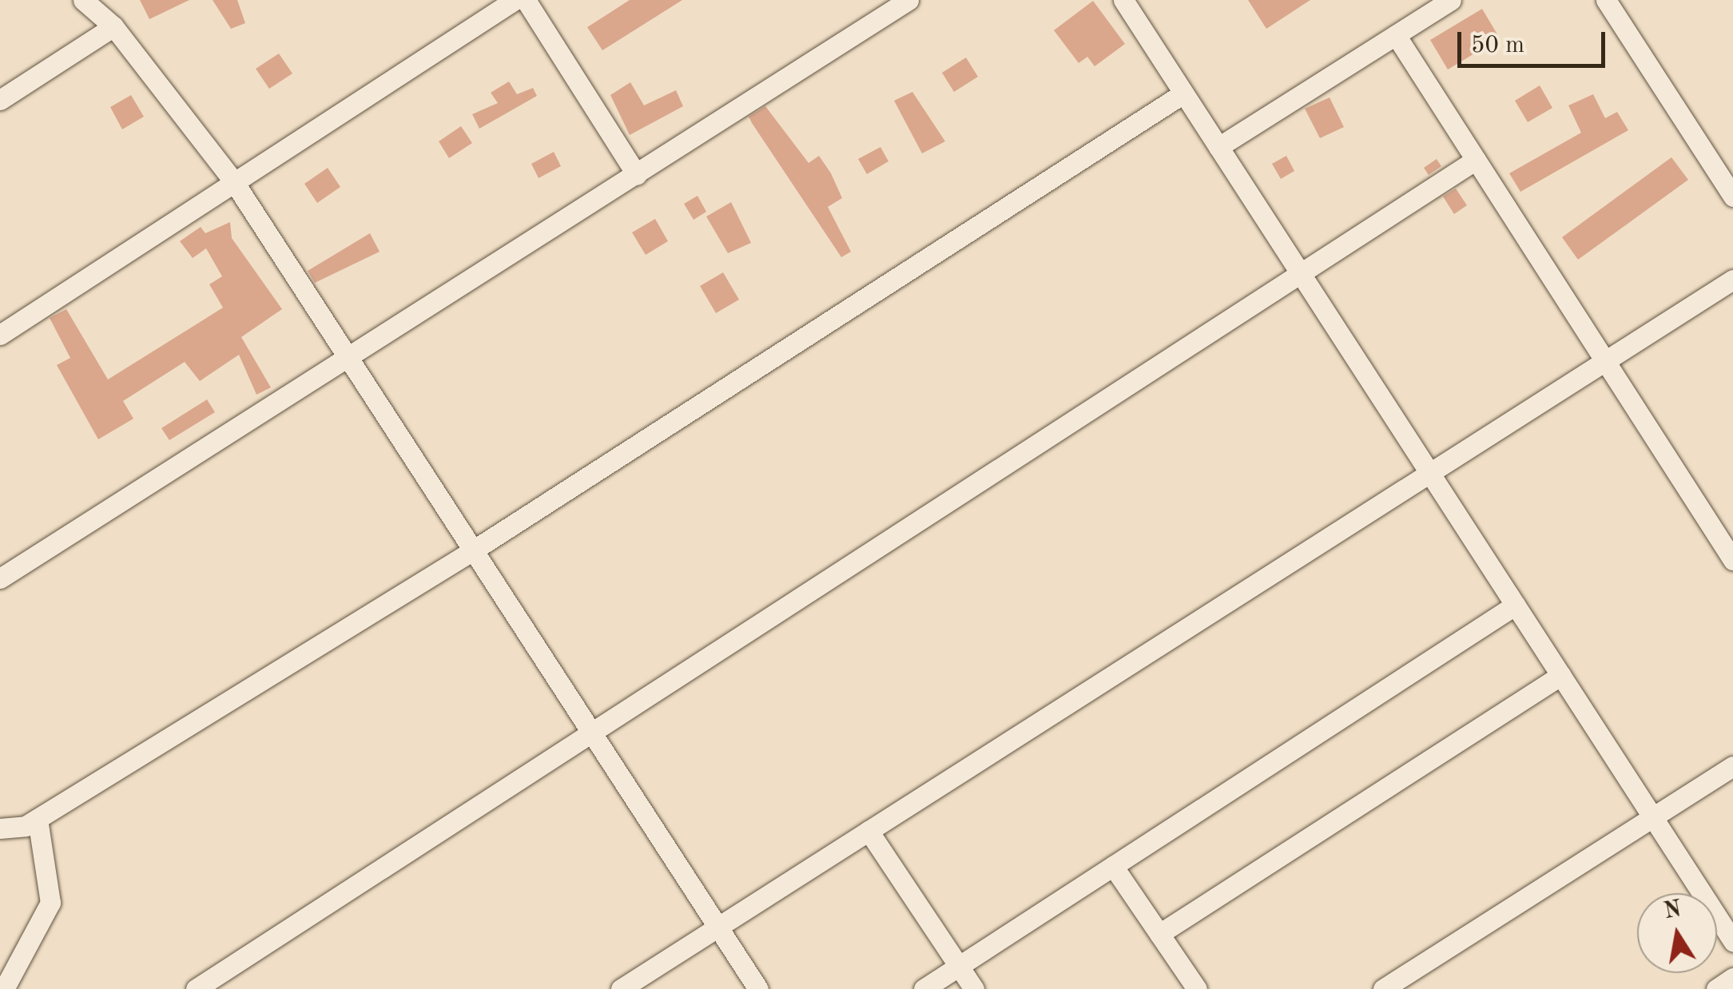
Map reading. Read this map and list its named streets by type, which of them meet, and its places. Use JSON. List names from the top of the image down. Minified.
{"scale_bar":"50 m","north":"top"}
